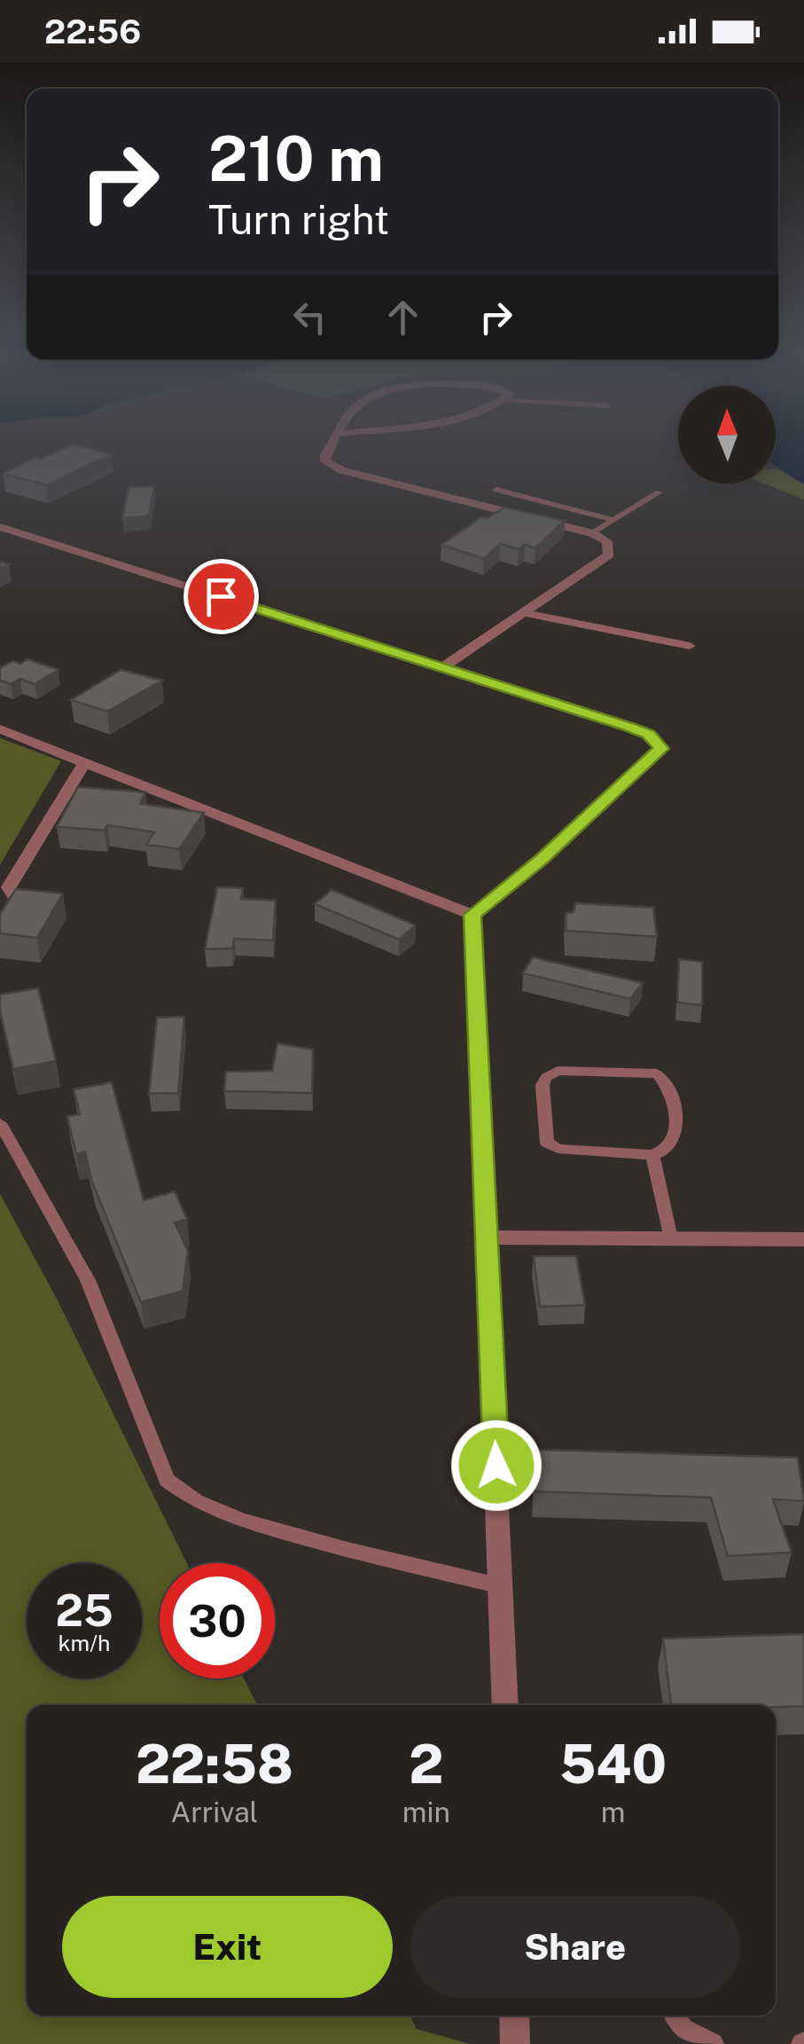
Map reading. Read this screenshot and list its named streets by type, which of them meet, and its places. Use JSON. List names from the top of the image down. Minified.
{"north":"top","page":{"status":"22:56","turn":["210 m","Turn right"],"speed":"25 km/h","limit":"30","eta":["22:58","Arrival","2","min","540","m"],"buttons":["Exit","Share"]}}
